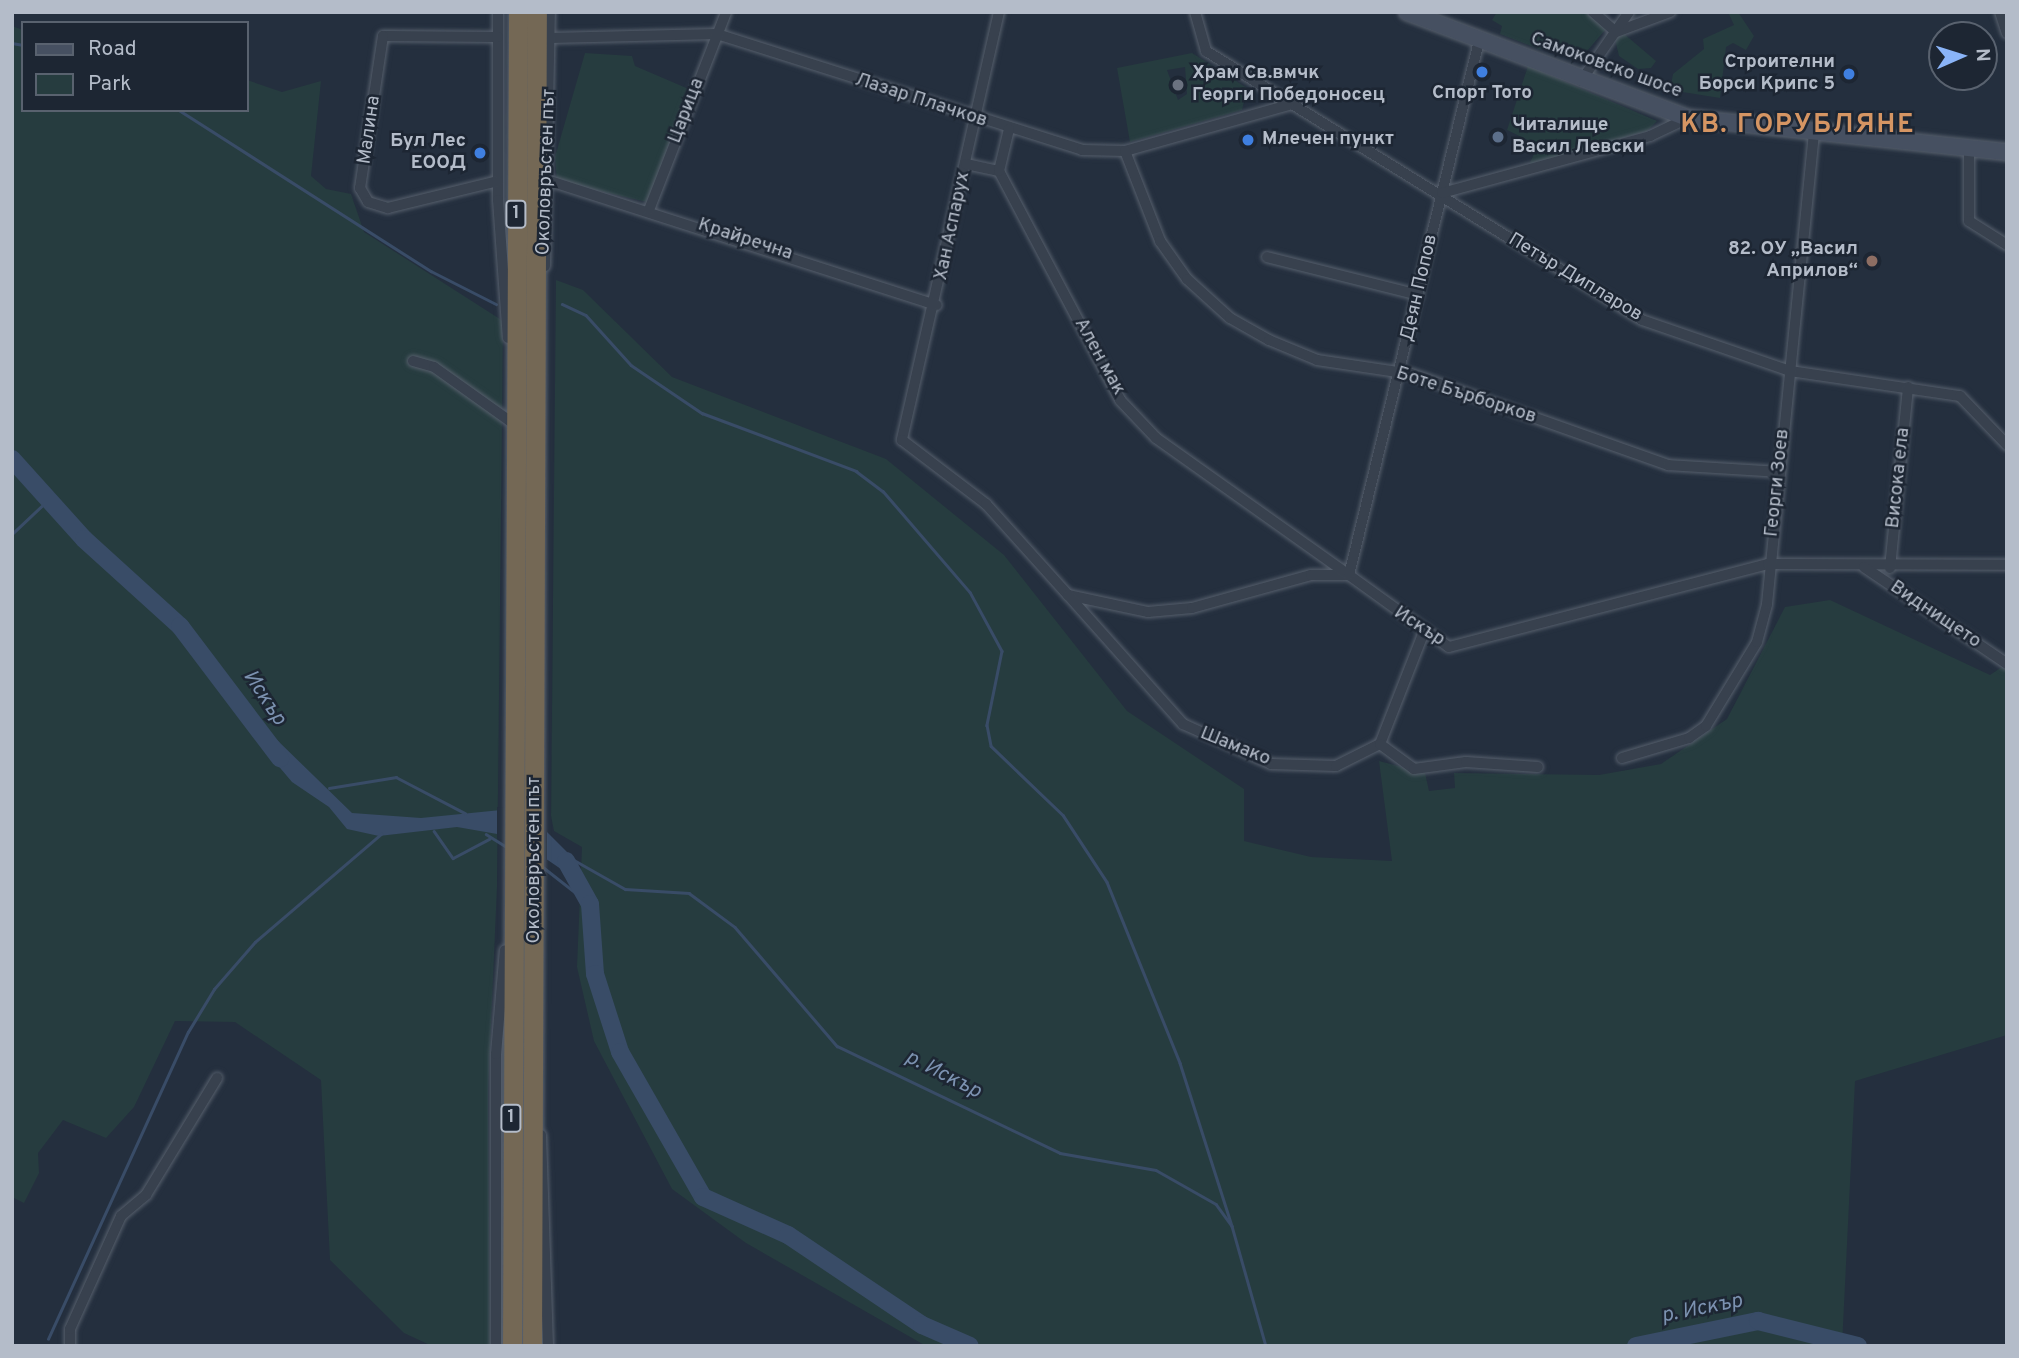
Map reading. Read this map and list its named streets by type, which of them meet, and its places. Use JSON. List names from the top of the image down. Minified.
{"streets":{"highway":["Околовръстен път","1"],"main road":["Самоковско шосе"],"street":["Лазар Плачков","Царица","Малина","Хан Аспарух","Крайречна","Петър Дипларов","Деян Попов","Ален мак","Боте Бърборков","Висока ела","Георги Зоев","Виднището","Искър","Шамако"]},"crossings":[["Самоковско шосе","Деян Попов"],["Самоковско шосе","Георги Зоев"],["Лазар Плачков","Царица"],["Лазар Плачков","Околовръстен път"],["Лазар Плачков","Хан Аспарух"],["Лазар Плачков","Петър Дипларов"],["Лазар Плачков","Боте Бърборков"],["Царица","Крайречна"],["Малина","Околовръстен път"],["Околовръстен път","Крайречна"],["Хан Аспарух","Крайречна"],["Хан Аспарух","Шамако"],["Петър Дипларов","Деян Попов"],["Петър Дипларов","Висока ела"],["Петър Дипларов","Георги Зоев"],["Деян Попов","Ален мак"],["Деян Попов","Боте Бърборков"],["Деян Попов","Искър"],["Ален мак","Искър"],["Боте Бърборков","Георги Зоев"],["Висока ела","Искър"],["Георги Зоев","Искър"],["Виднището","Искър"]],"districts":["КВ. ГОРУБЛЯНЕ"],"water":["Искър","р. Искър"],"places":["Спорт Тото","Строителни Борси Крипс 5","Храм Св.вмчк Георги Победоносец","Читалище Васил Левски","Млечен пункт","Бул Лес ЕООД","82. ОУ „Васил Априлов“"],"legend":["Road","Park"],"north":"right"}
